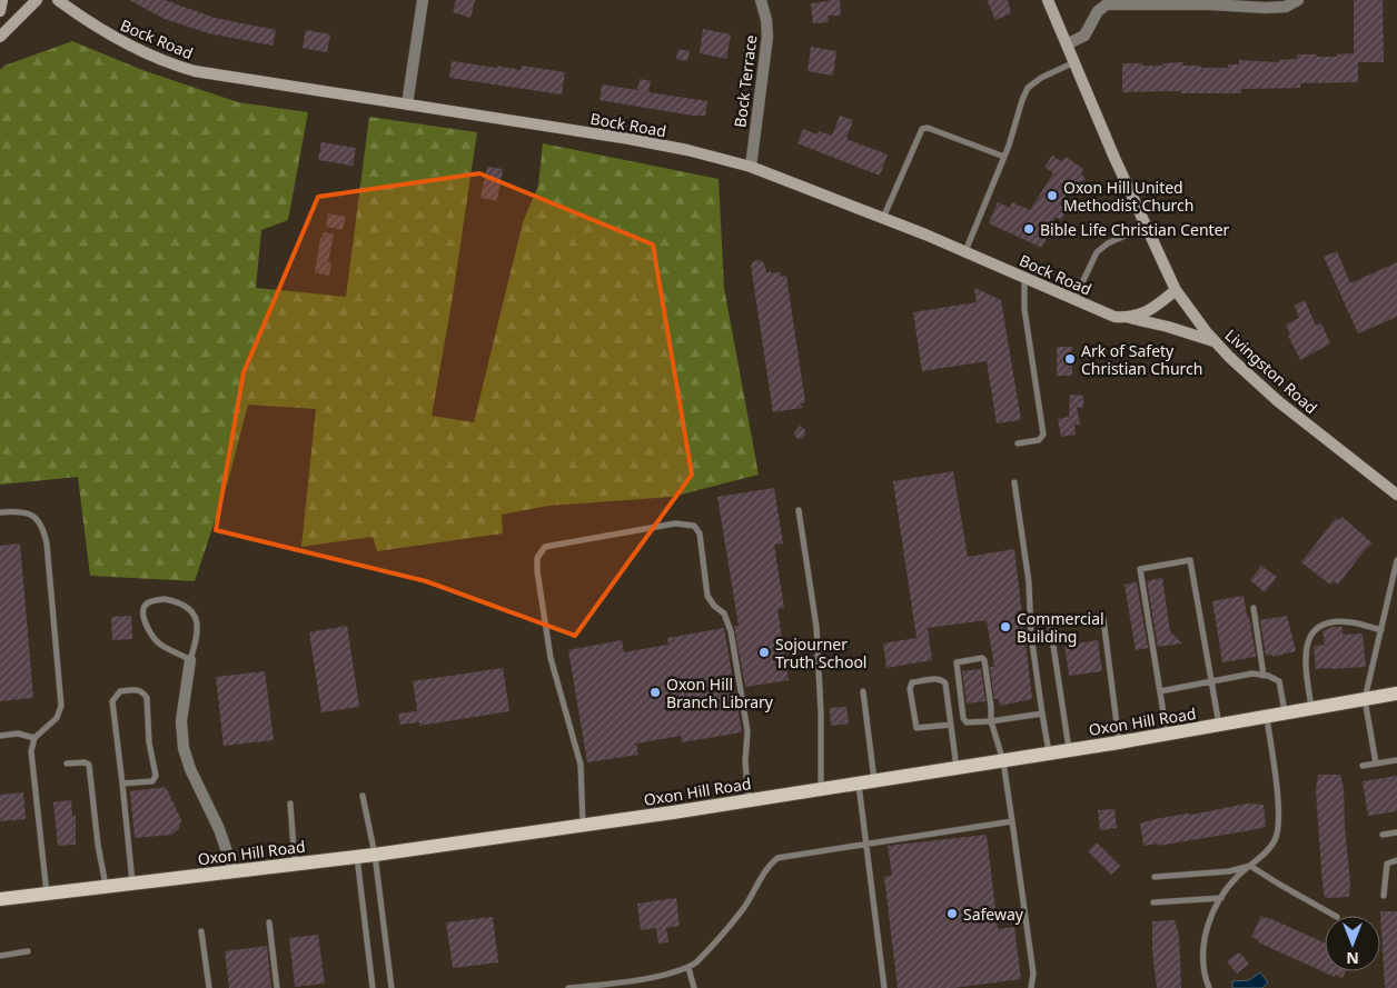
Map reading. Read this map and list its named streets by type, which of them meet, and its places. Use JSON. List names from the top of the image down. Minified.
{"streets":{"main road":["Bock Road","Livingston Road","Oxon Hill Road"],"street":["Bock Terrace"]},"crossings":[["Bock Road","Bock Terrace"],["Bock Road","Livingston Road"]],"places":["Oxon Hill United Methodist Church","Bible Life Christian Center","Ark of Safety Christian Church","Commercial Building","Sojourner Truth School","Oxon Hill Branch Library","Safeway"],"north":"bottom"}
